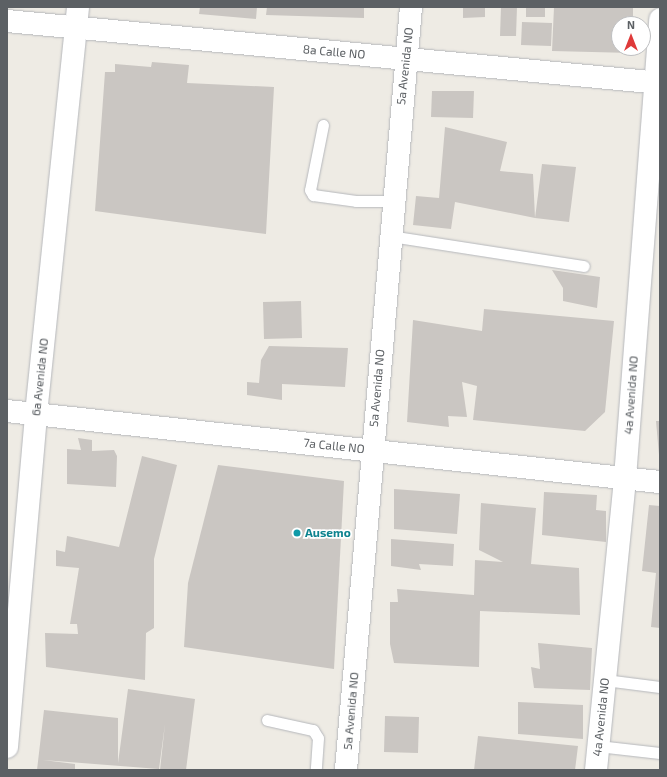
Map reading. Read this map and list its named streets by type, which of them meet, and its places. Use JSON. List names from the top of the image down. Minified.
{"streets":{"street":["8a Calle NO","5a Avenida NO","6a Avenida NO","4a Avenida NO","7a Calle NO"]},"crossings":[["8a Calle NO","5a Avenida NO"],["8a Calle NO","6a Avenida NO"],["8a Calle NO","4a Avenida NO"],["5a Avenida NO","7a Calle NO"],["6a Avenida NO","7a Calle NO"],["4a Avenida NO","7a Calle NO"]],"places":["Ausemo"],"north":"top"}
